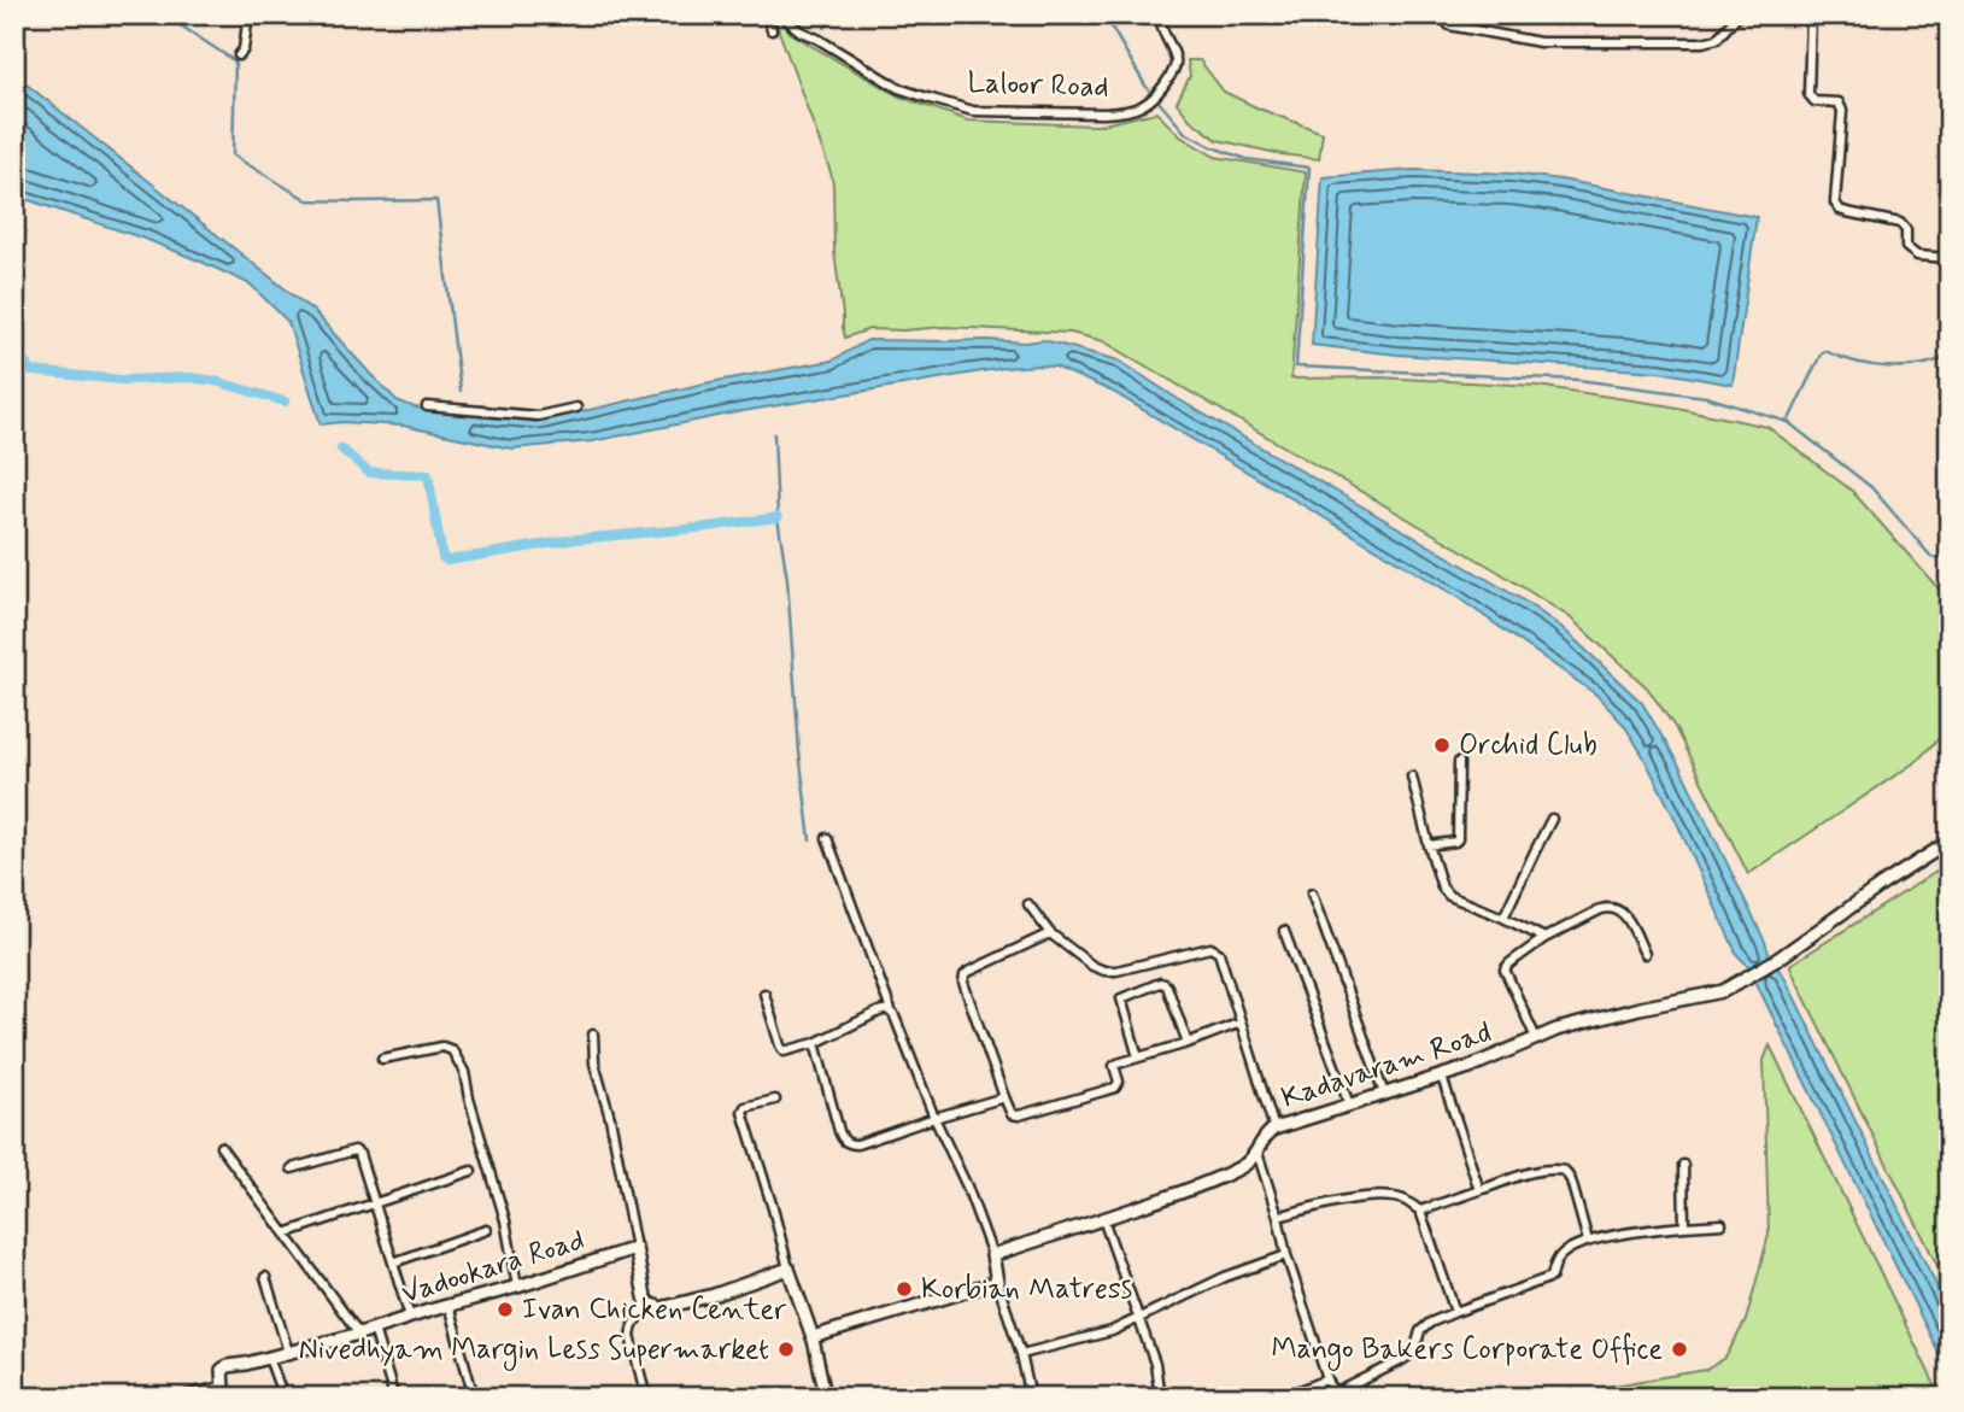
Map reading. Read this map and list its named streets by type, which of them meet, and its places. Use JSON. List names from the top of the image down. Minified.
{"streets":{"main road":["Kadavaram Road","Vadookara Road"],"street":["Laloor Road"]},"places":["Orchid Club","Korbian Matress","Ivan Chicken Center","Nivedhyam Margin Less Supermarket","Mango Bakers Corporate Office"]}
